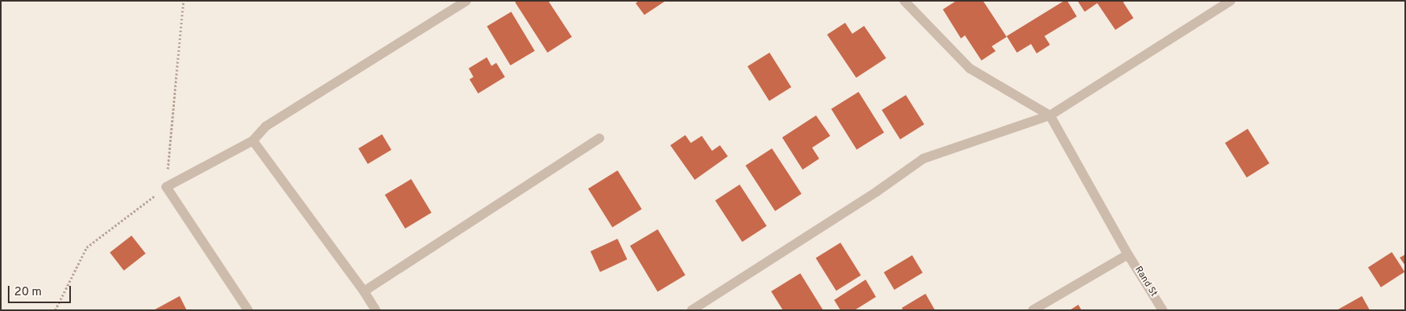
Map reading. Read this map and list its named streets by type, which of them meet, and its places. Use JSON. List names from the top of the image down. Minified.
{"streets":{"street":["Rand St"]},"scale_bar":"20 m"}
